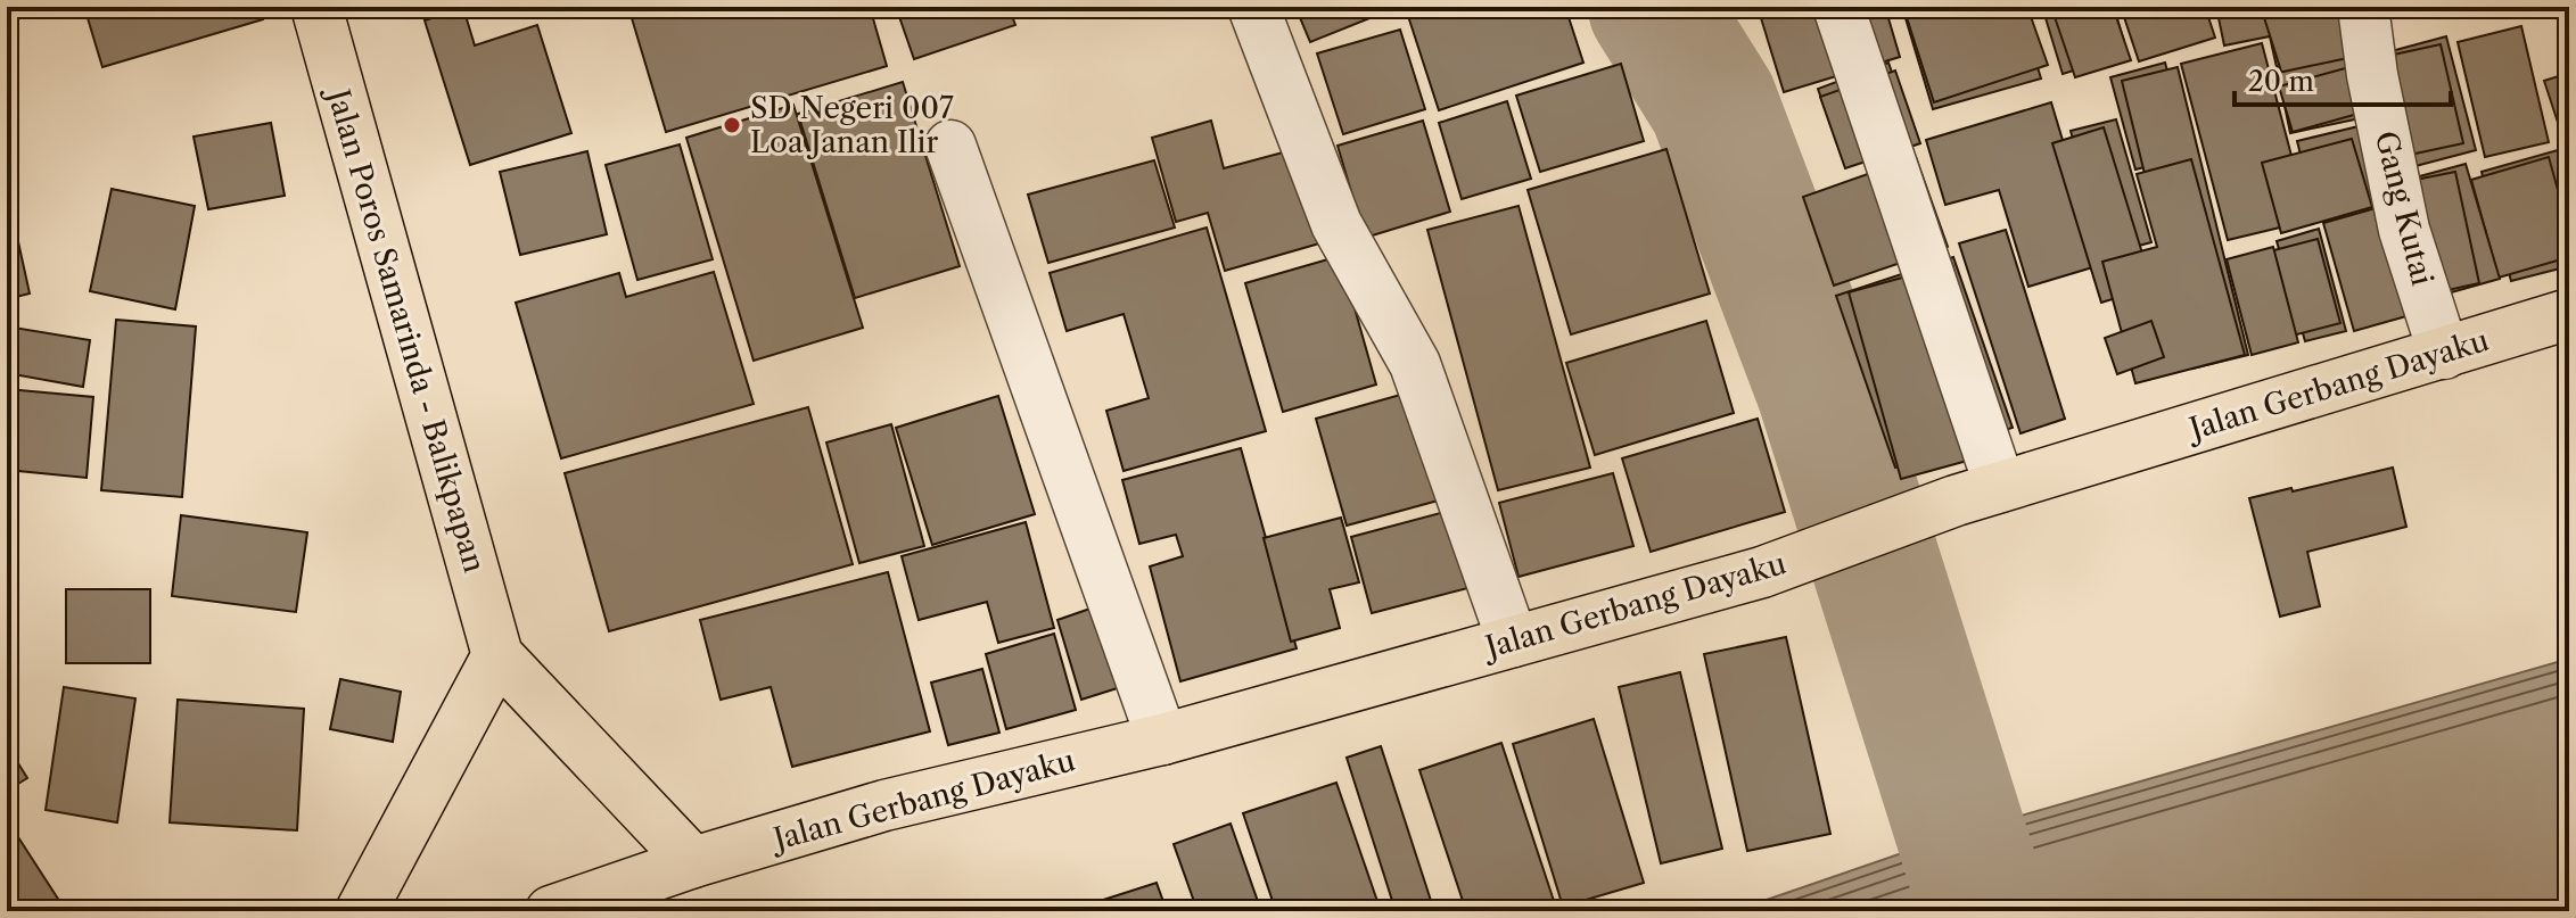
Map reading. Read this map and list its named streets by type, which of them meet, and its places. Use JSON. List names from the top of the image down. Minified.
{"streets":{"highway":["Jalan Poros Samarinda - Balikpapan","Jalan Gerbang Dayaku"],"street":["Gang Kutai"]},"crossings":[["Gang Kutai","Jalan Gerbang Dayaku"],["Jalan Poros Samarinda - Balikpapan","Jalan Gerbang Dayaku"]],"places":["SD Negeri 007 Loa Janan Ilir"],"scale_bar":"20 m"}
